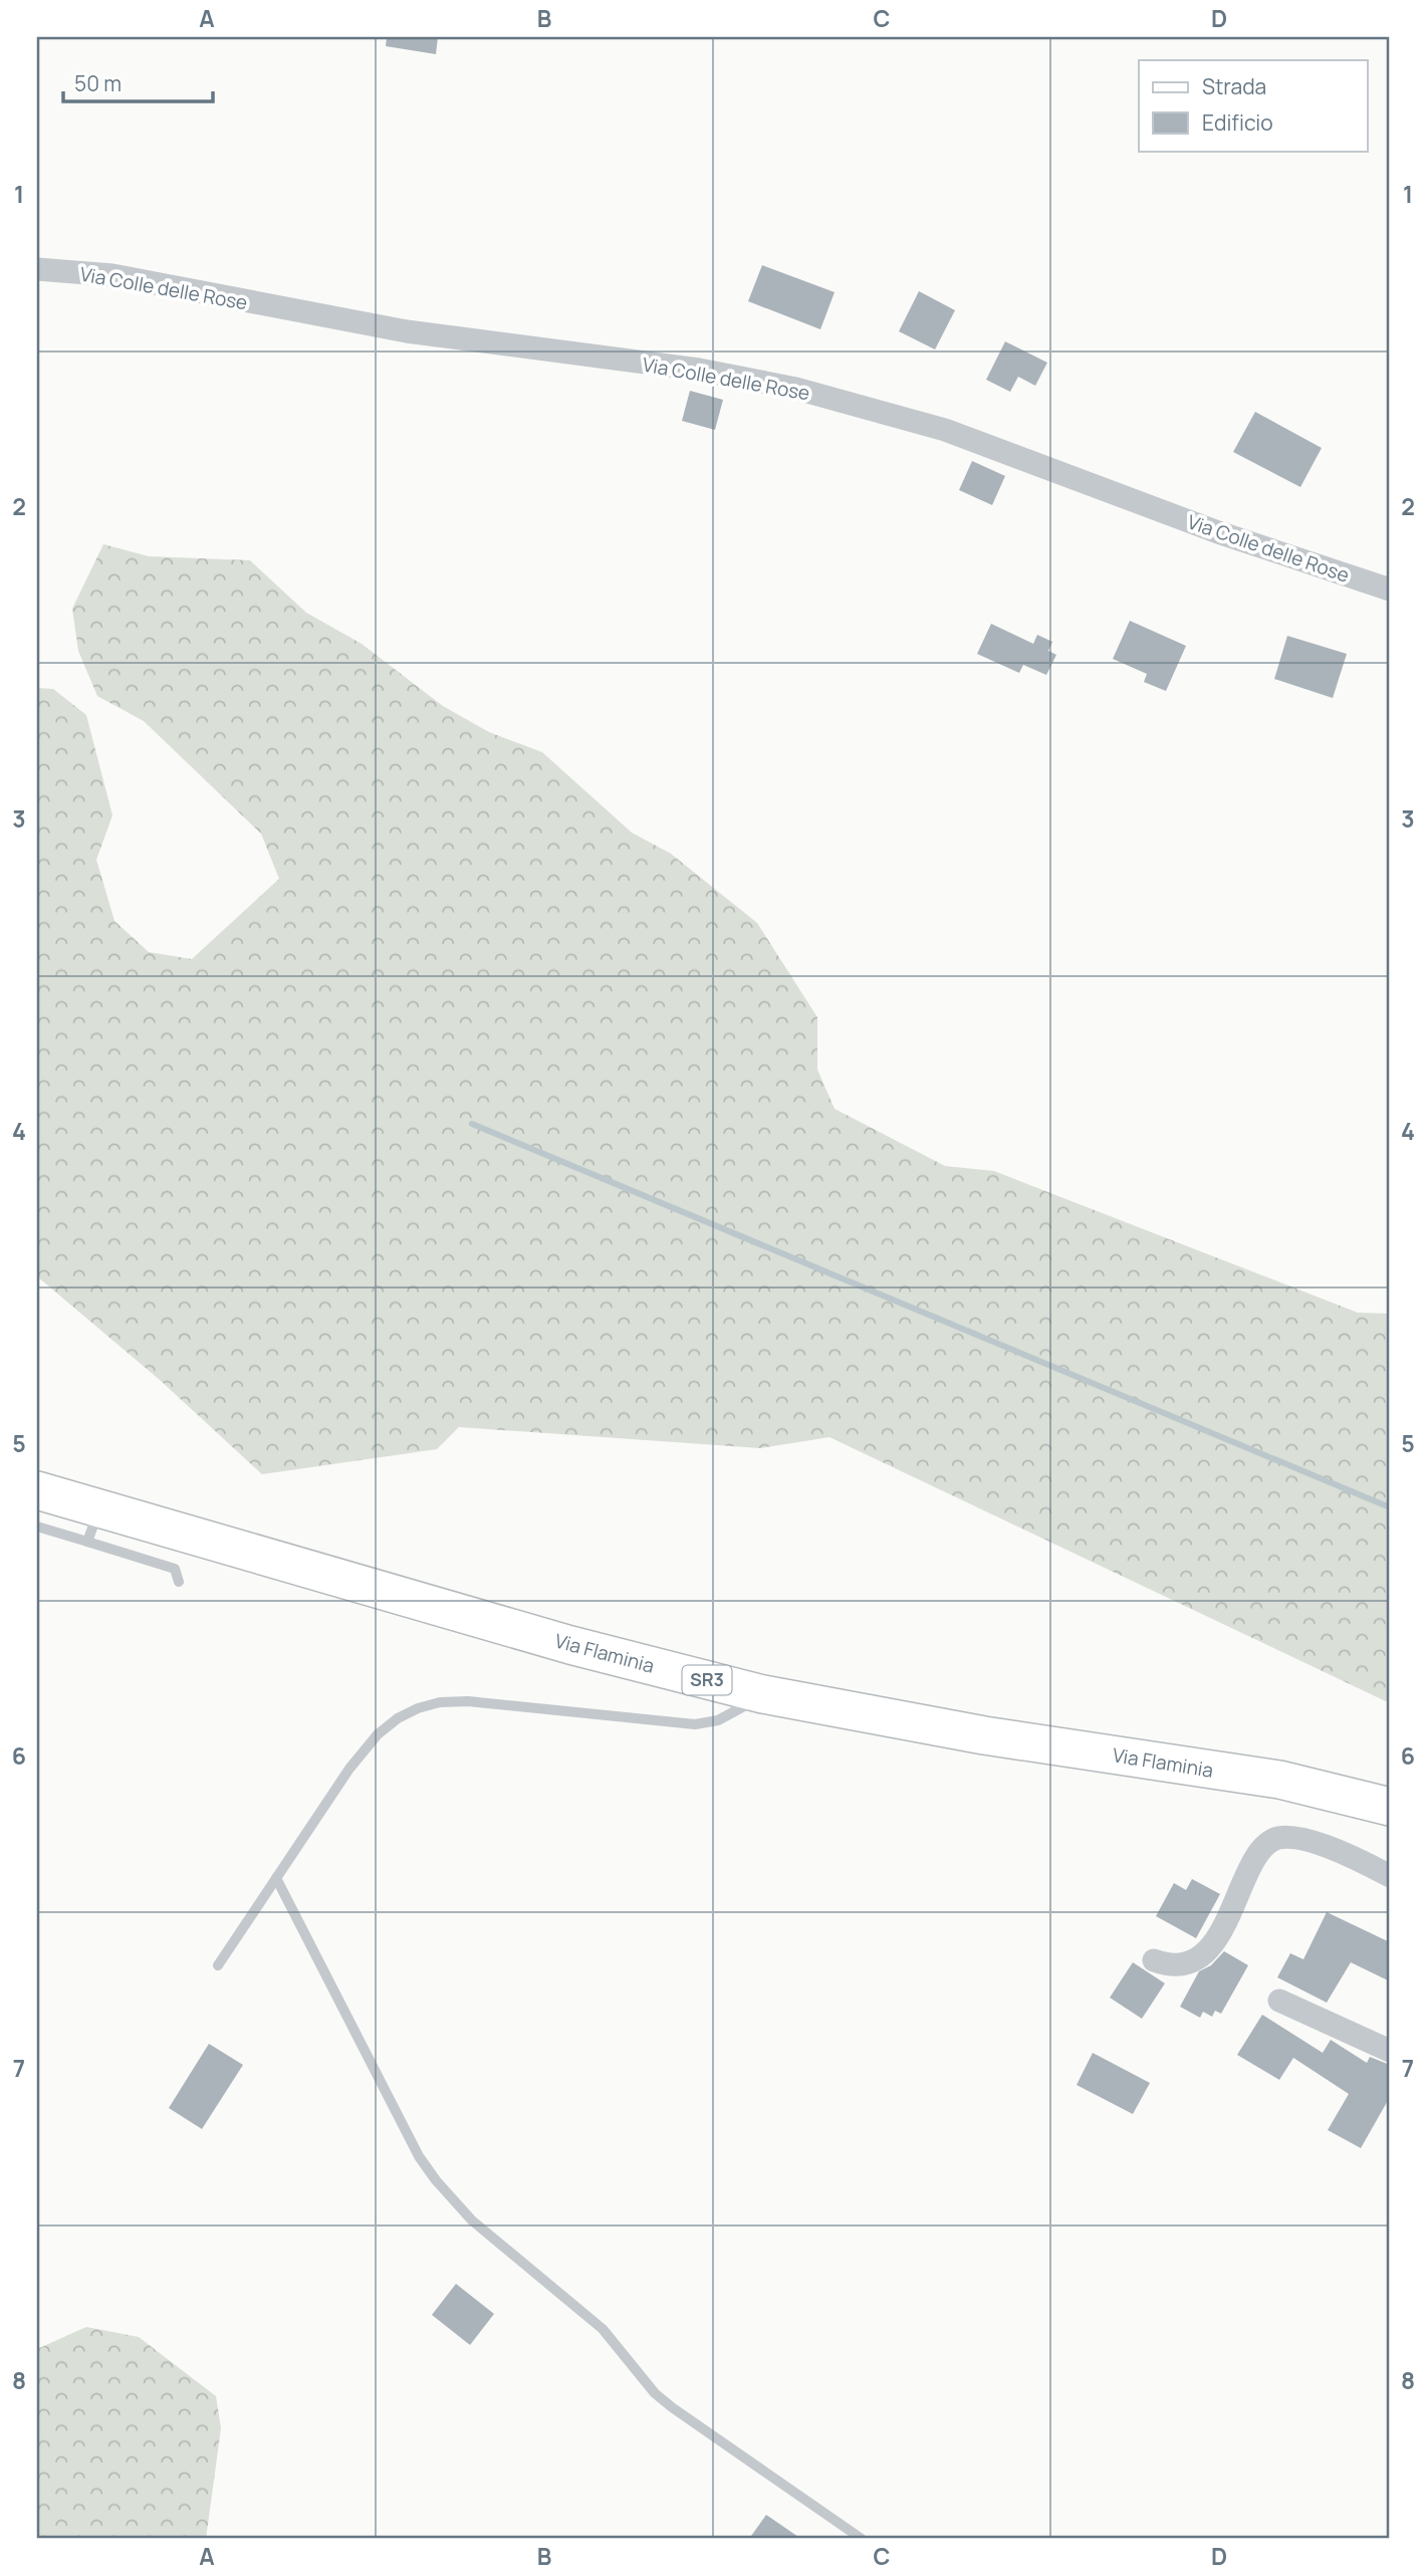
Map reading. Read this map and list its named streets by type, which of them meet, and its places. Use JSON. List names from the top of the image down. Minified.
{"streets":{"main road":["Via Flaminia","SR3"],"street":["Via Colle delle Rose"]},"legend":["Strada","Edificio"],"scale_bar":"50 m","grid":{"columns":["A","B","C","D"],"rows":["1","2","3","4","5","6","7","8"]}}
